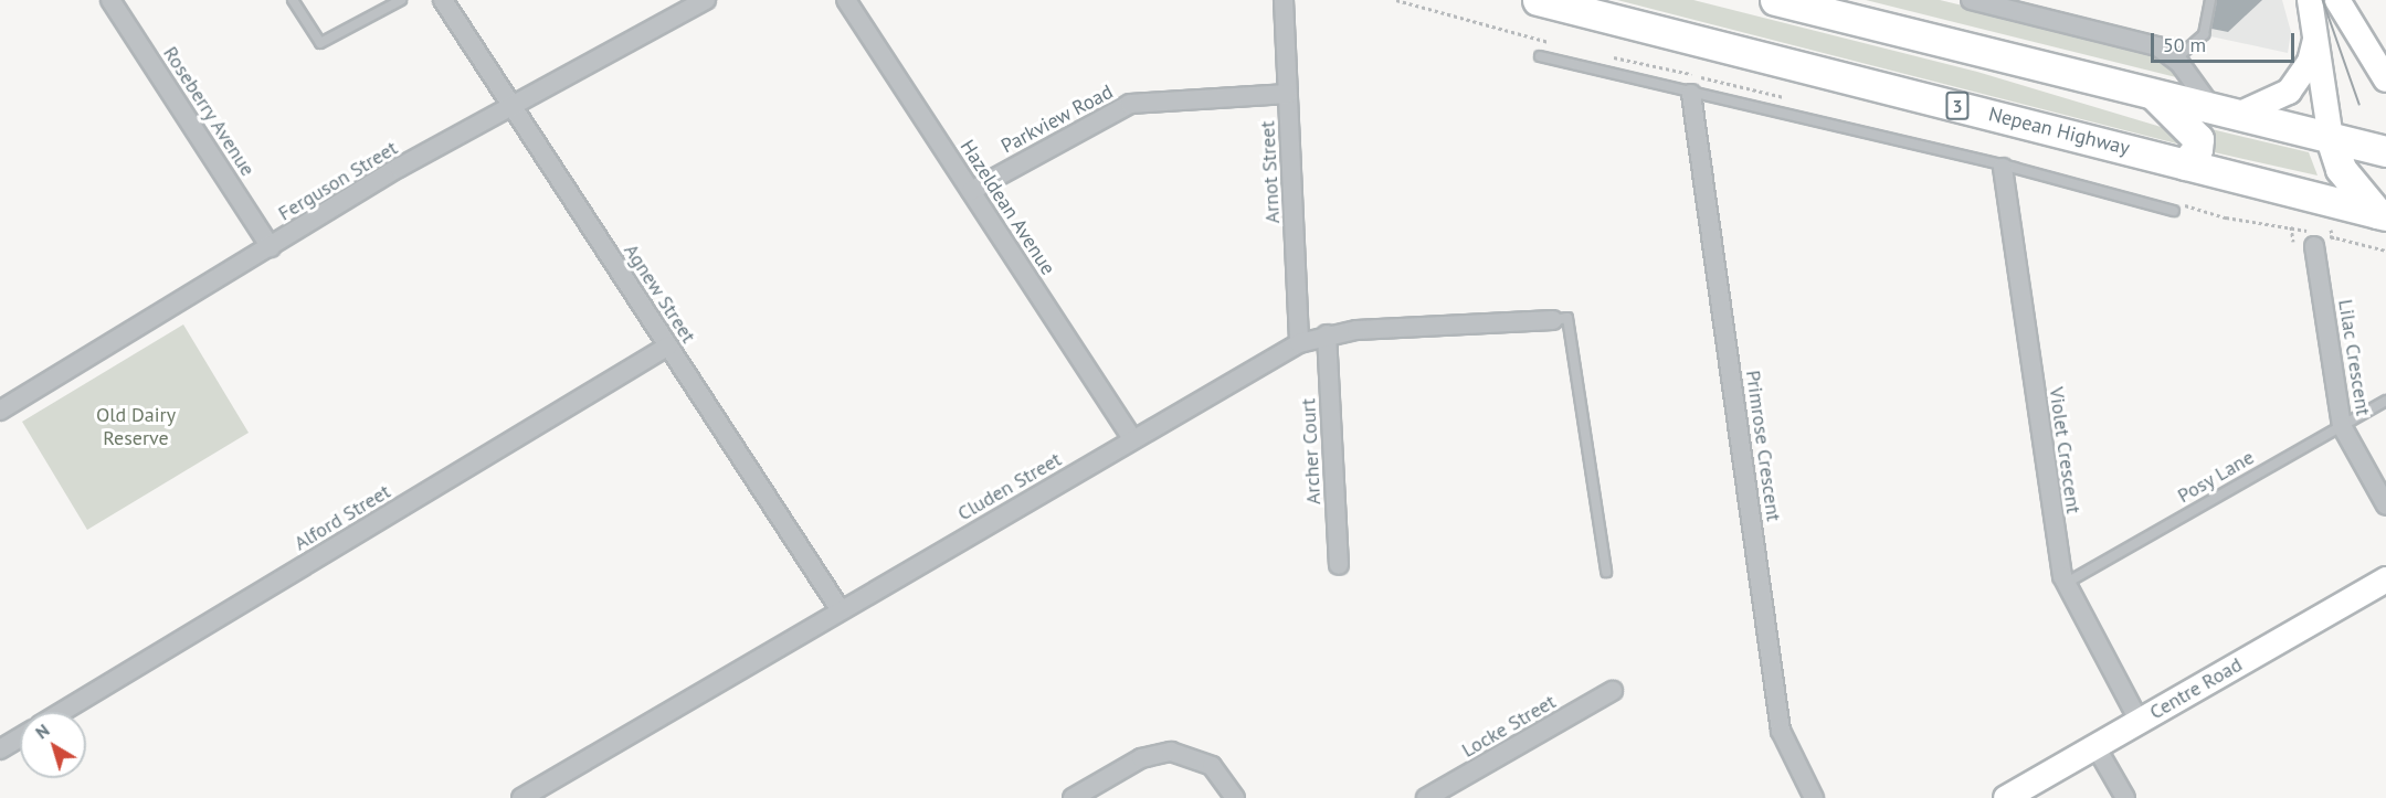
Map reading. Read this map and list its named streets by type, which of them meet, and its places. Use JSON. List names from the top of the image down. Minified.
{"streets":{"highway":["3","Nepean Highway"],"main road":["Centre Road"],"street":["Roseberry Avenue","Parkview Road","Arnot Street","Ferguson Street","Hazeldean Avenue","Agnew Street","Lilac Crescent","Primrose Crescent","Violet Crescent","Archer Court","Cluden Street","Alford Street","Locke Street"],"lane":["Posy Lane"]},"crossings":[["Roseberry Avenue","Ferguson Street"],["Parkview Road","Arnot Street"],["Parkview Road","Hazeldean Avenue"],["Arnot Street","Cluden Street"],["Ferguson Street","Agnew Street"],["Hazeldean Avenue","Cluden Street"],["Agnew Street","Cluden Street"],["Agnew Street","Alford Street"],["Lilac Crescent","Posy Lane"],["Violet Crescent","Posy Lane"],["Violet Crescent","Centre Road"],["Archer Court","Cluden Street"]],"parks":["Old Dairy Reserve"],"scale_bar":"50 m","north":"top left"}
